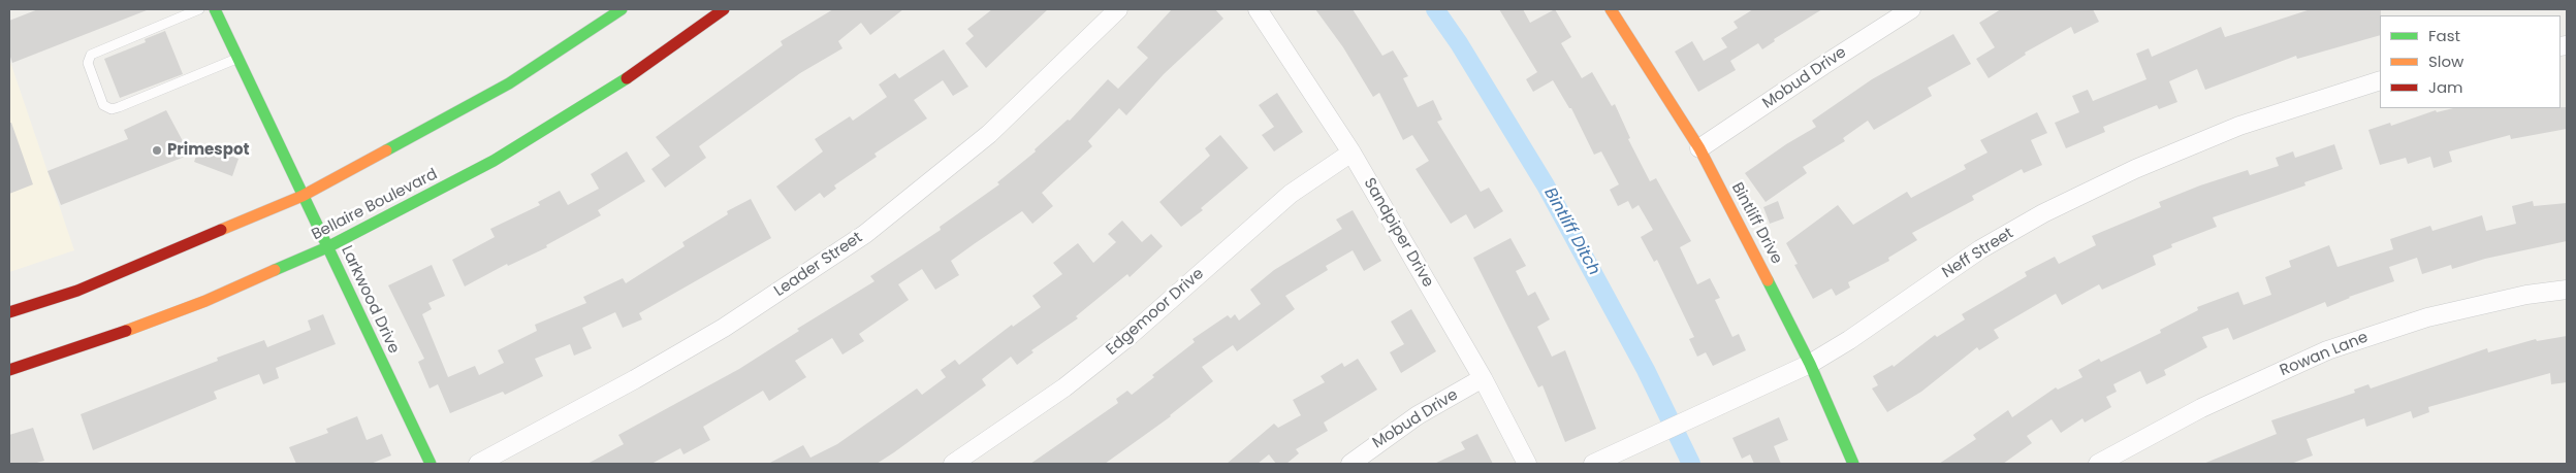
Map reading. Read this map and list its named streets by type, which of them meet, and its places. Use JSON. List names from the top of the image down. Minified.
{"streets":{"main road":["Bellaire Boulevard","Bintliff Drive","Larkwood Drive"],"street":["Mobud Drive","Sandpiper Drive","Neff Street","Leader Street","Edgemoor Drive","Rowan Lane"]},"crossings":[["Mobud Drive","Bintliff Drive"],["Mobud Drive","Sandpiper Drive"],["Bellaire Boulevard","Larkwood Drive"],["Bintliff Drive","Neff Street"],["Sandpiper Drive","Edgemoor Drive"]],"water":["Bintliff Ditch"],"places":["Primespot"],"legend":["Fast","Slow","Jam"]}
